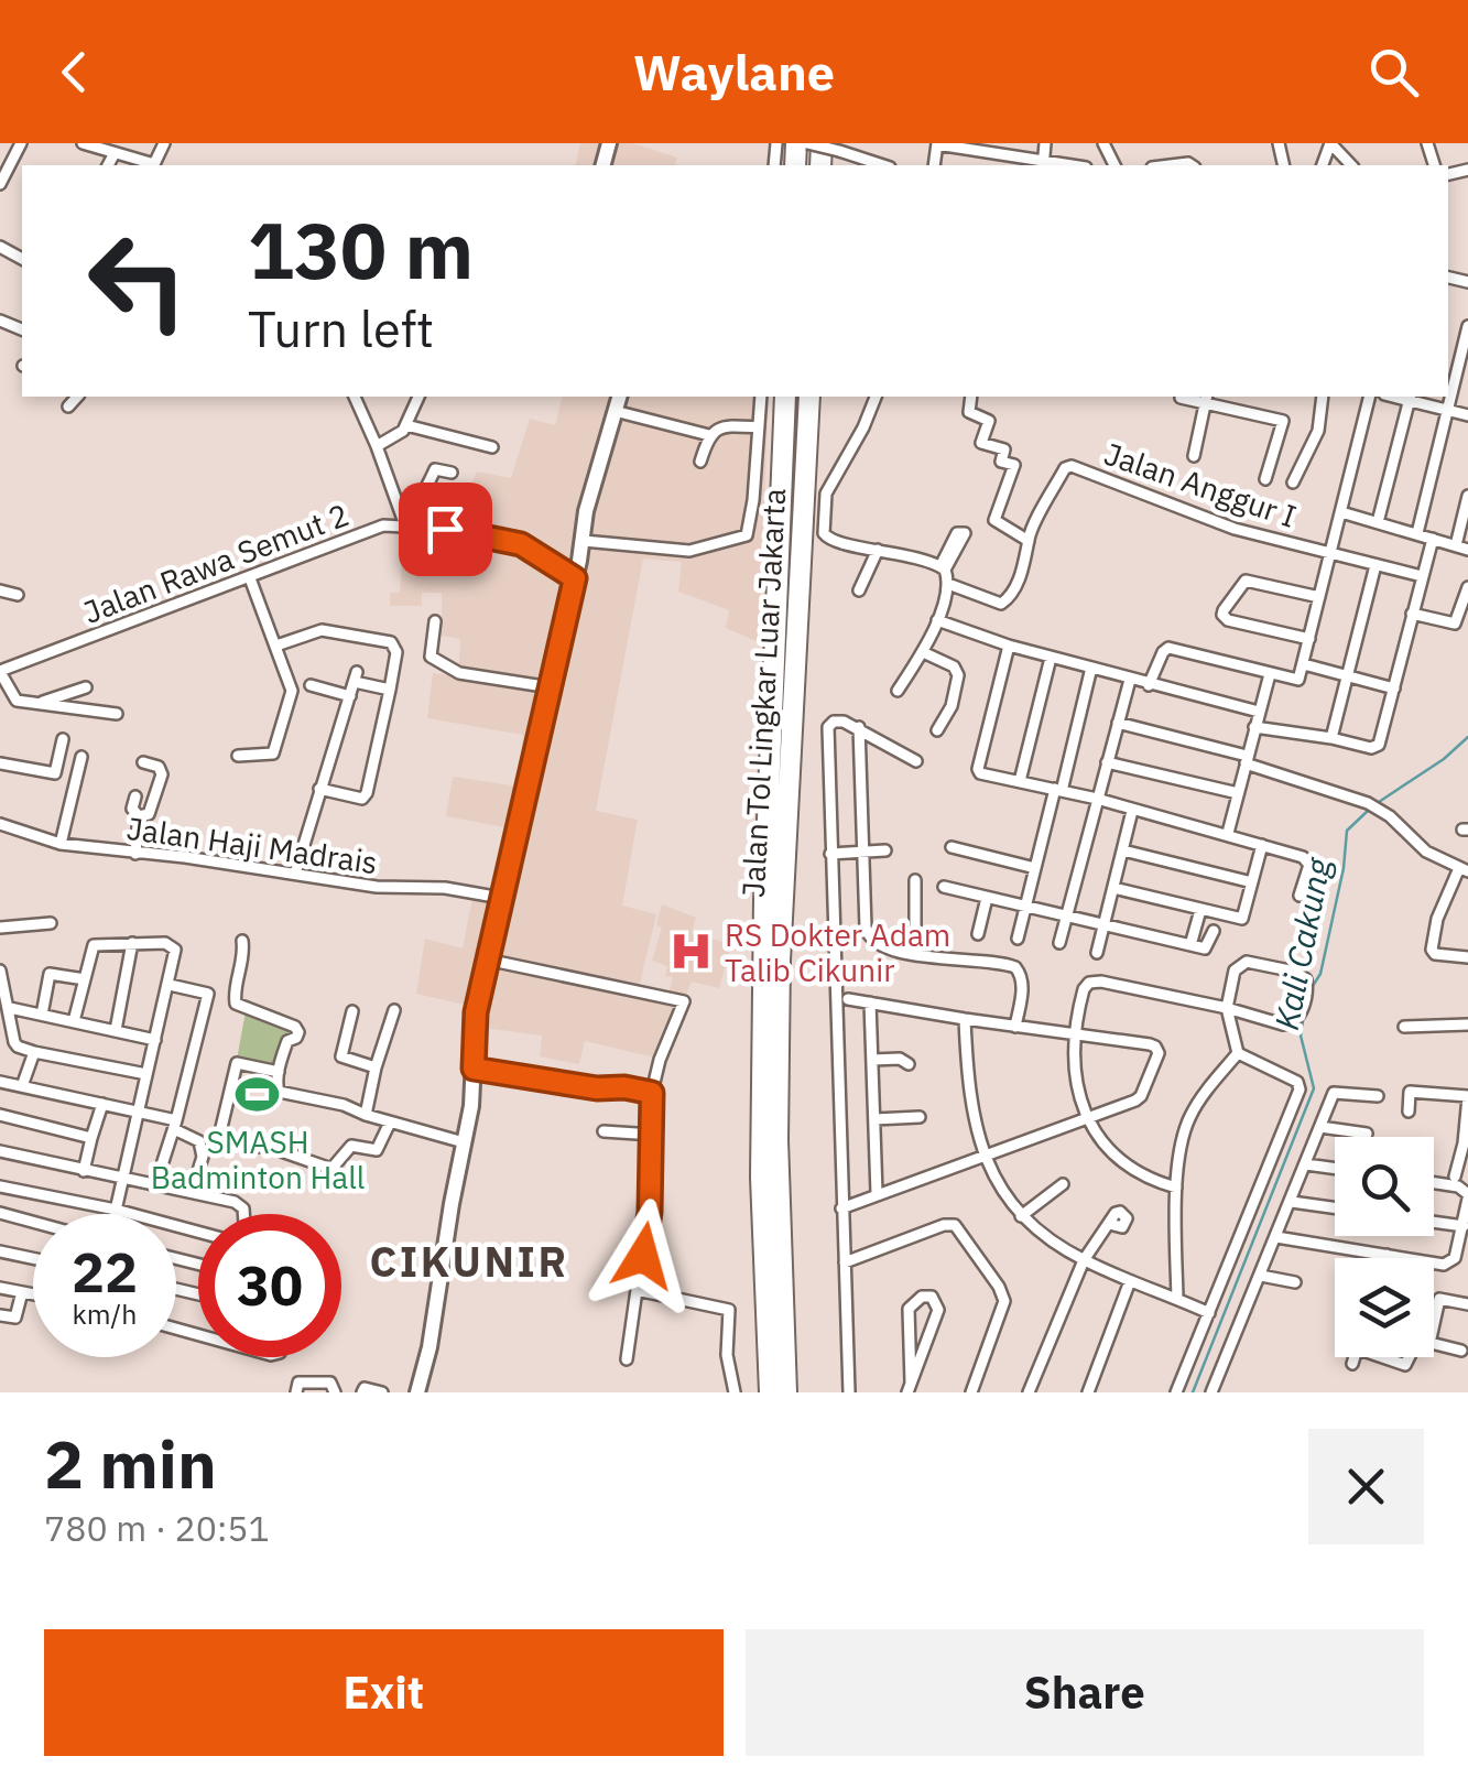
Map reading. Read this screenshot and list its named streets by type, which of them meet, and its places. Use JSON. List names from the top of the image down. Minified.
{"streets":{"highway":["Jalan Tol Lingkar Luar Jakarta"],"street":["Jalan Anggur I","Jalan Rawa Semut 2","Jalan Haji Madrais"]},"districts":["CIKUNIR"],"water":["Kali Cakung"],"places":{"hospital":["RS Dokter Adam Talib Cikunir"],"sports":["SMASH Badminton Hall"]},"page":{"header":"Waylane","turn":["130 m","Turn left"],"speed":"22 km/h","limit":"30","heading":["2 min","780 m · 20:51"],"buttons":["Exit","Share"]}}
